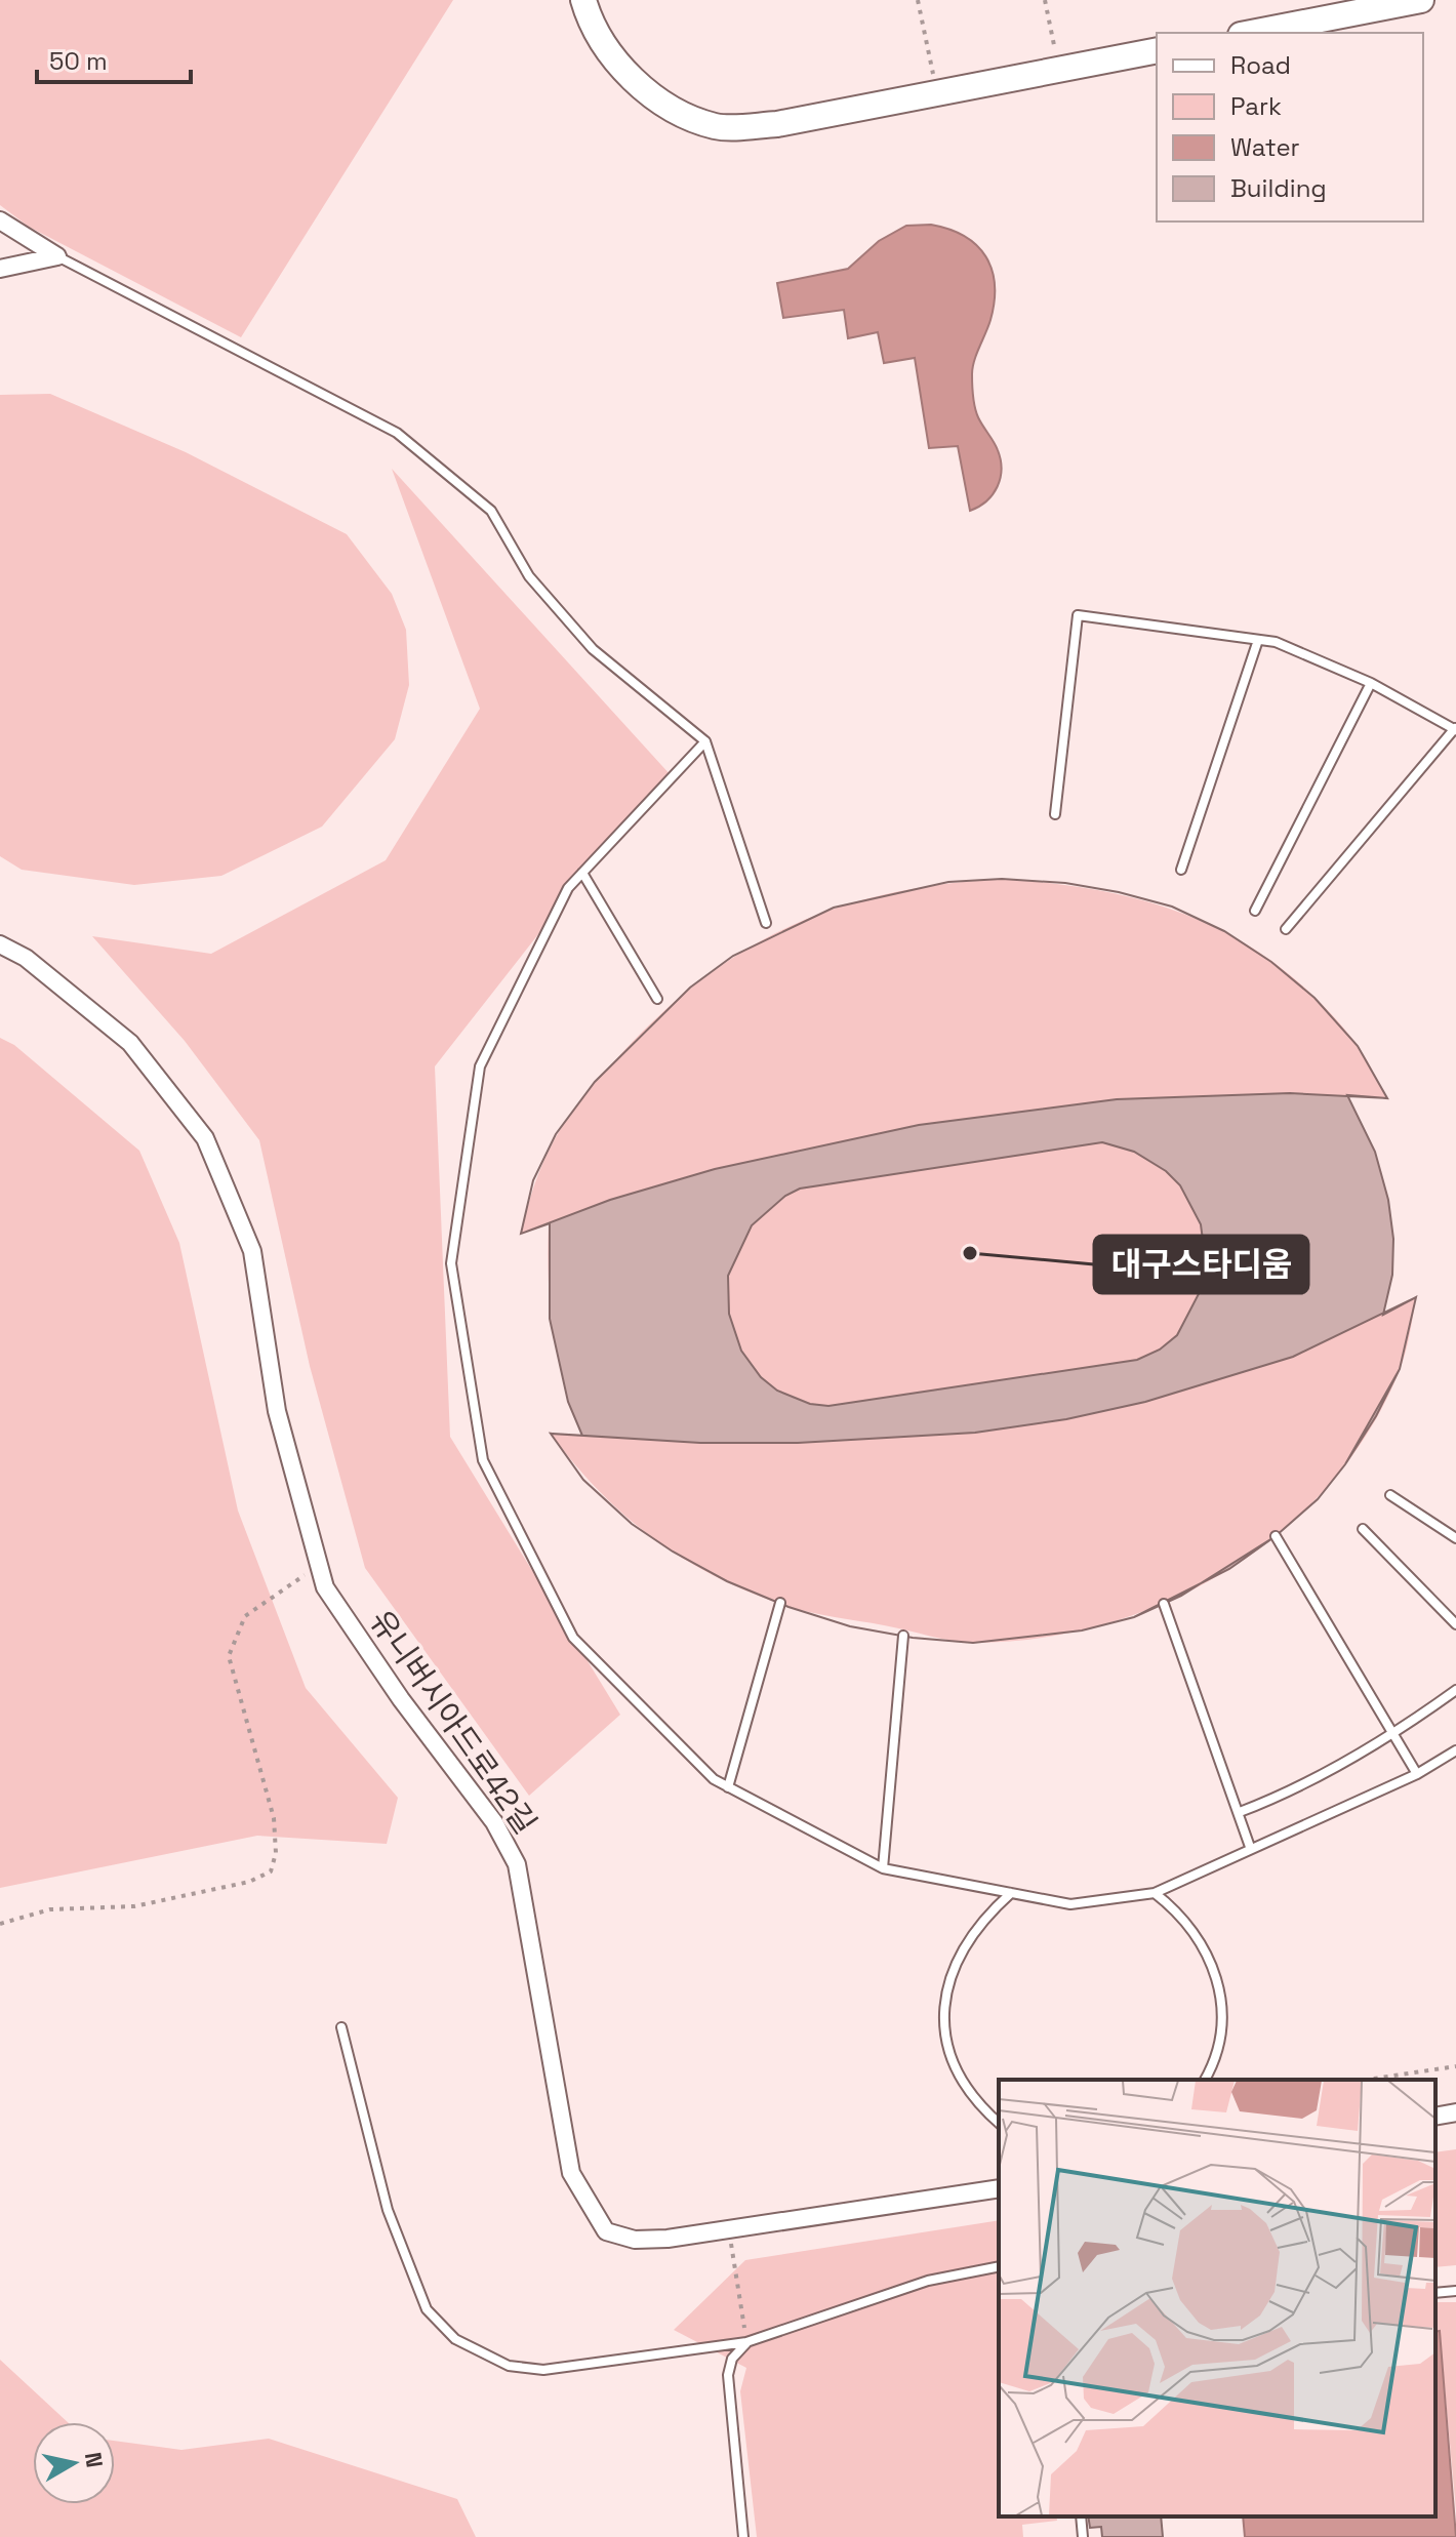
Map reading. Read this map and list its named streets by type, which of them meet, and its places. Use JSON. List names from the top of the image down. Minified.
{"streets":{"street":["유니버시아드로42길"]},"places":["대구스타디움"],"legend":["Road","Park","Water","Building"],"scale_bar":"50 m","north":"right"}
